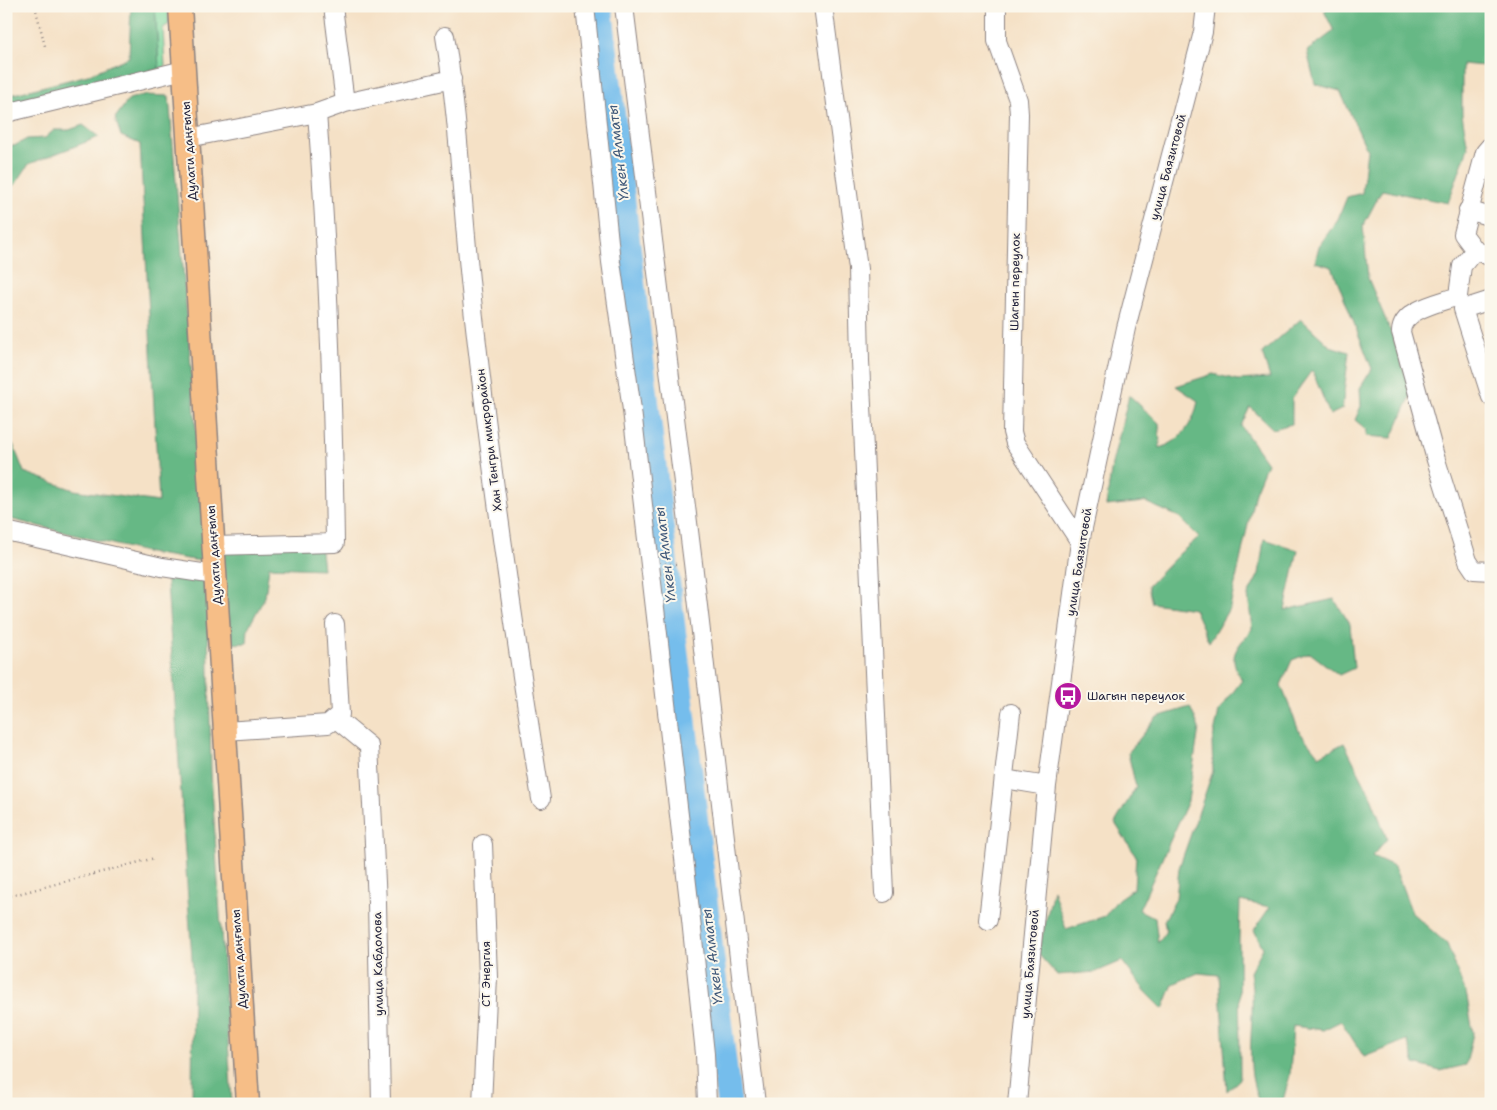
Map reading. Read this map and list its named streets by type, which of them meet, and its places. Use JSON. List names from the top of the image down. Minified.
{"streets":{"main road":["Дулати даңғылы"],"street":["улица Баязитовой","Шагын переулок","Хан Тенгри микрорайон","улица Кабдолова","СТ Энергия"]},"crossings":[["улица Баязитовой","Шагын переулок"]],"water":["Үлкен Алматы"],"places":{"bus stop":["Шагын переулок"]}}
